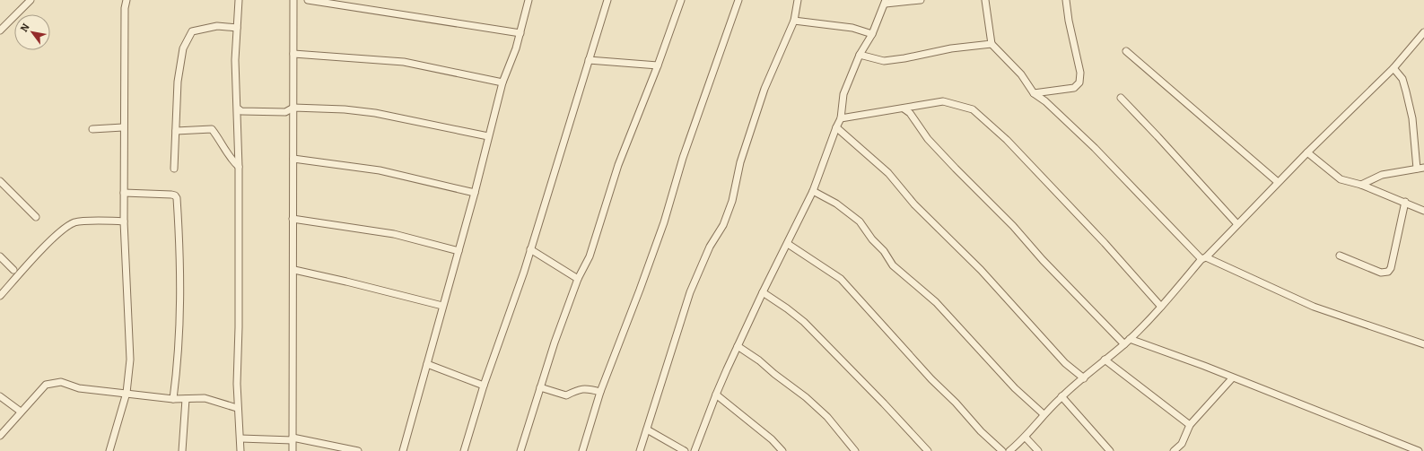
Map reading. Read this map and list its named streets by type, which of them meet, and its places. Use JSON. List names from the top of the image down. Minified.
{"north":"top left"}
